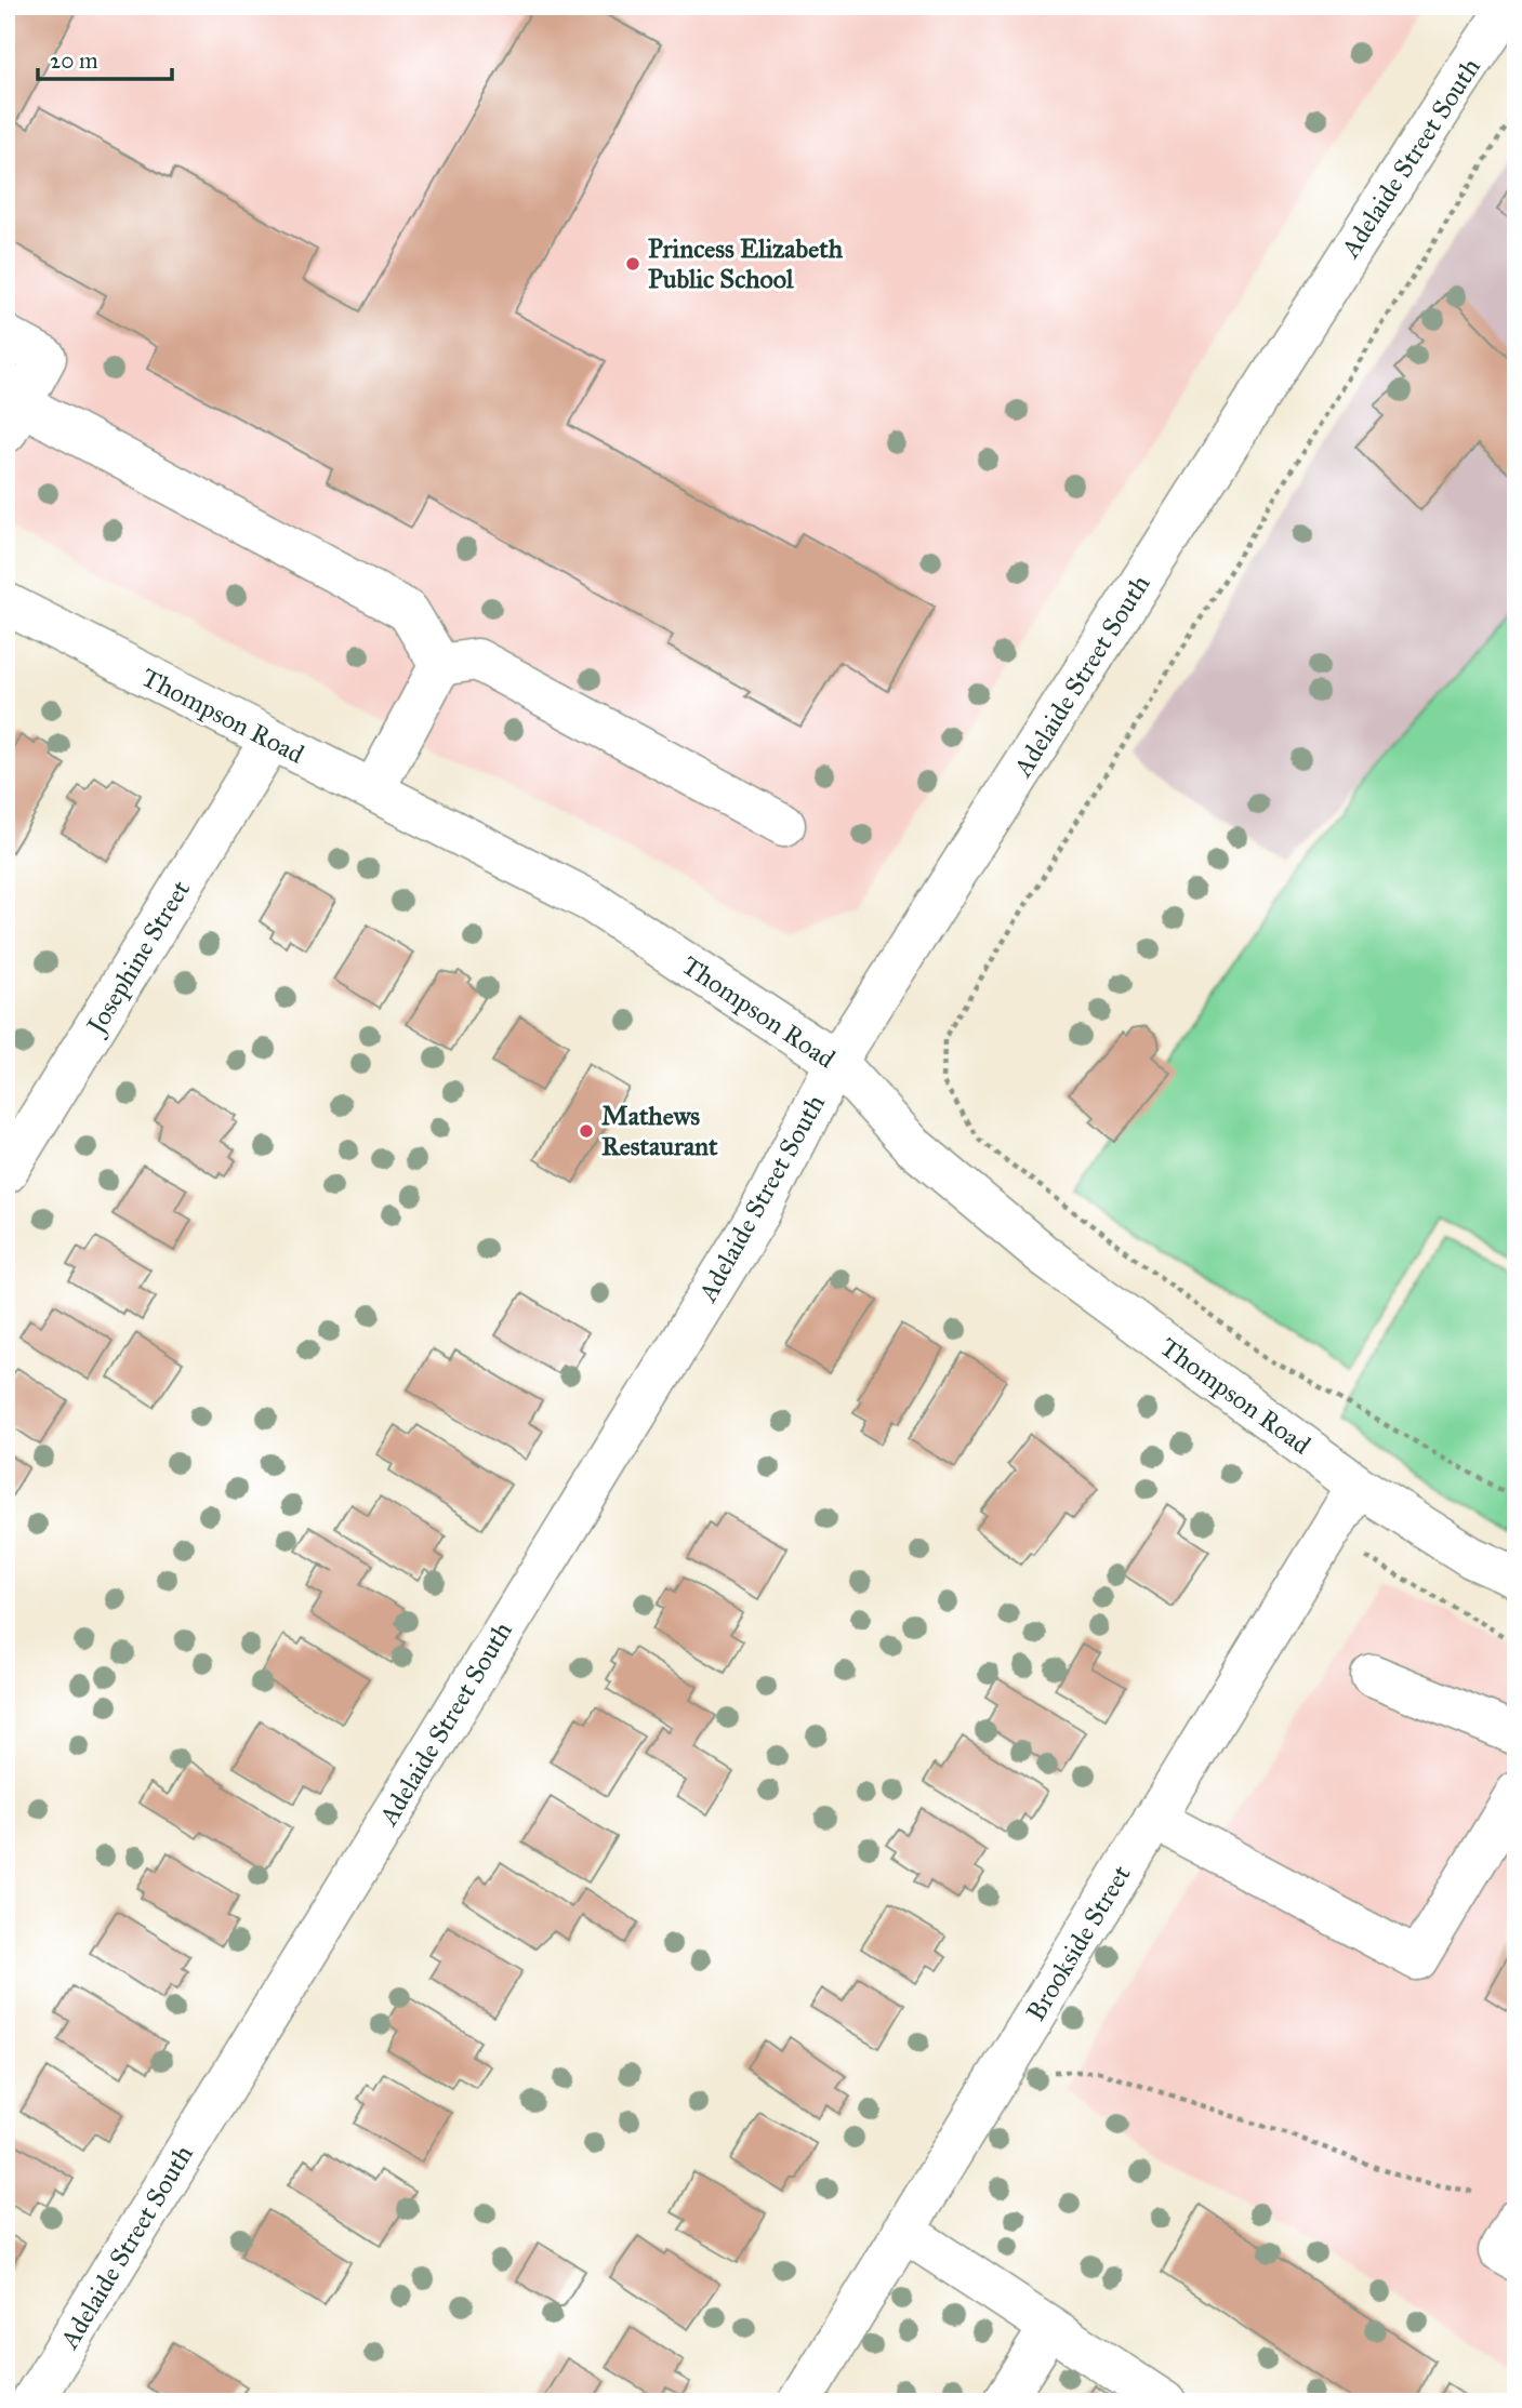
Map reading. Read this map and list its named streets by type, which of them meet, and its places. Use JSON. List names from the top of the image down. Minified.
{"streets":{"street":["Adelaide Street South","Thompson Road","Josephine Street","Brookside Street"]},"crossings":[["Adelaide Street South","Thompson Road"],["Thompson Road","Josephine Street"],["Thompson Road","Brookside Street"]],"places":["Princess Elizabeth Public School","Mathews Restaurant"],"scale_bar":"20 m"}
